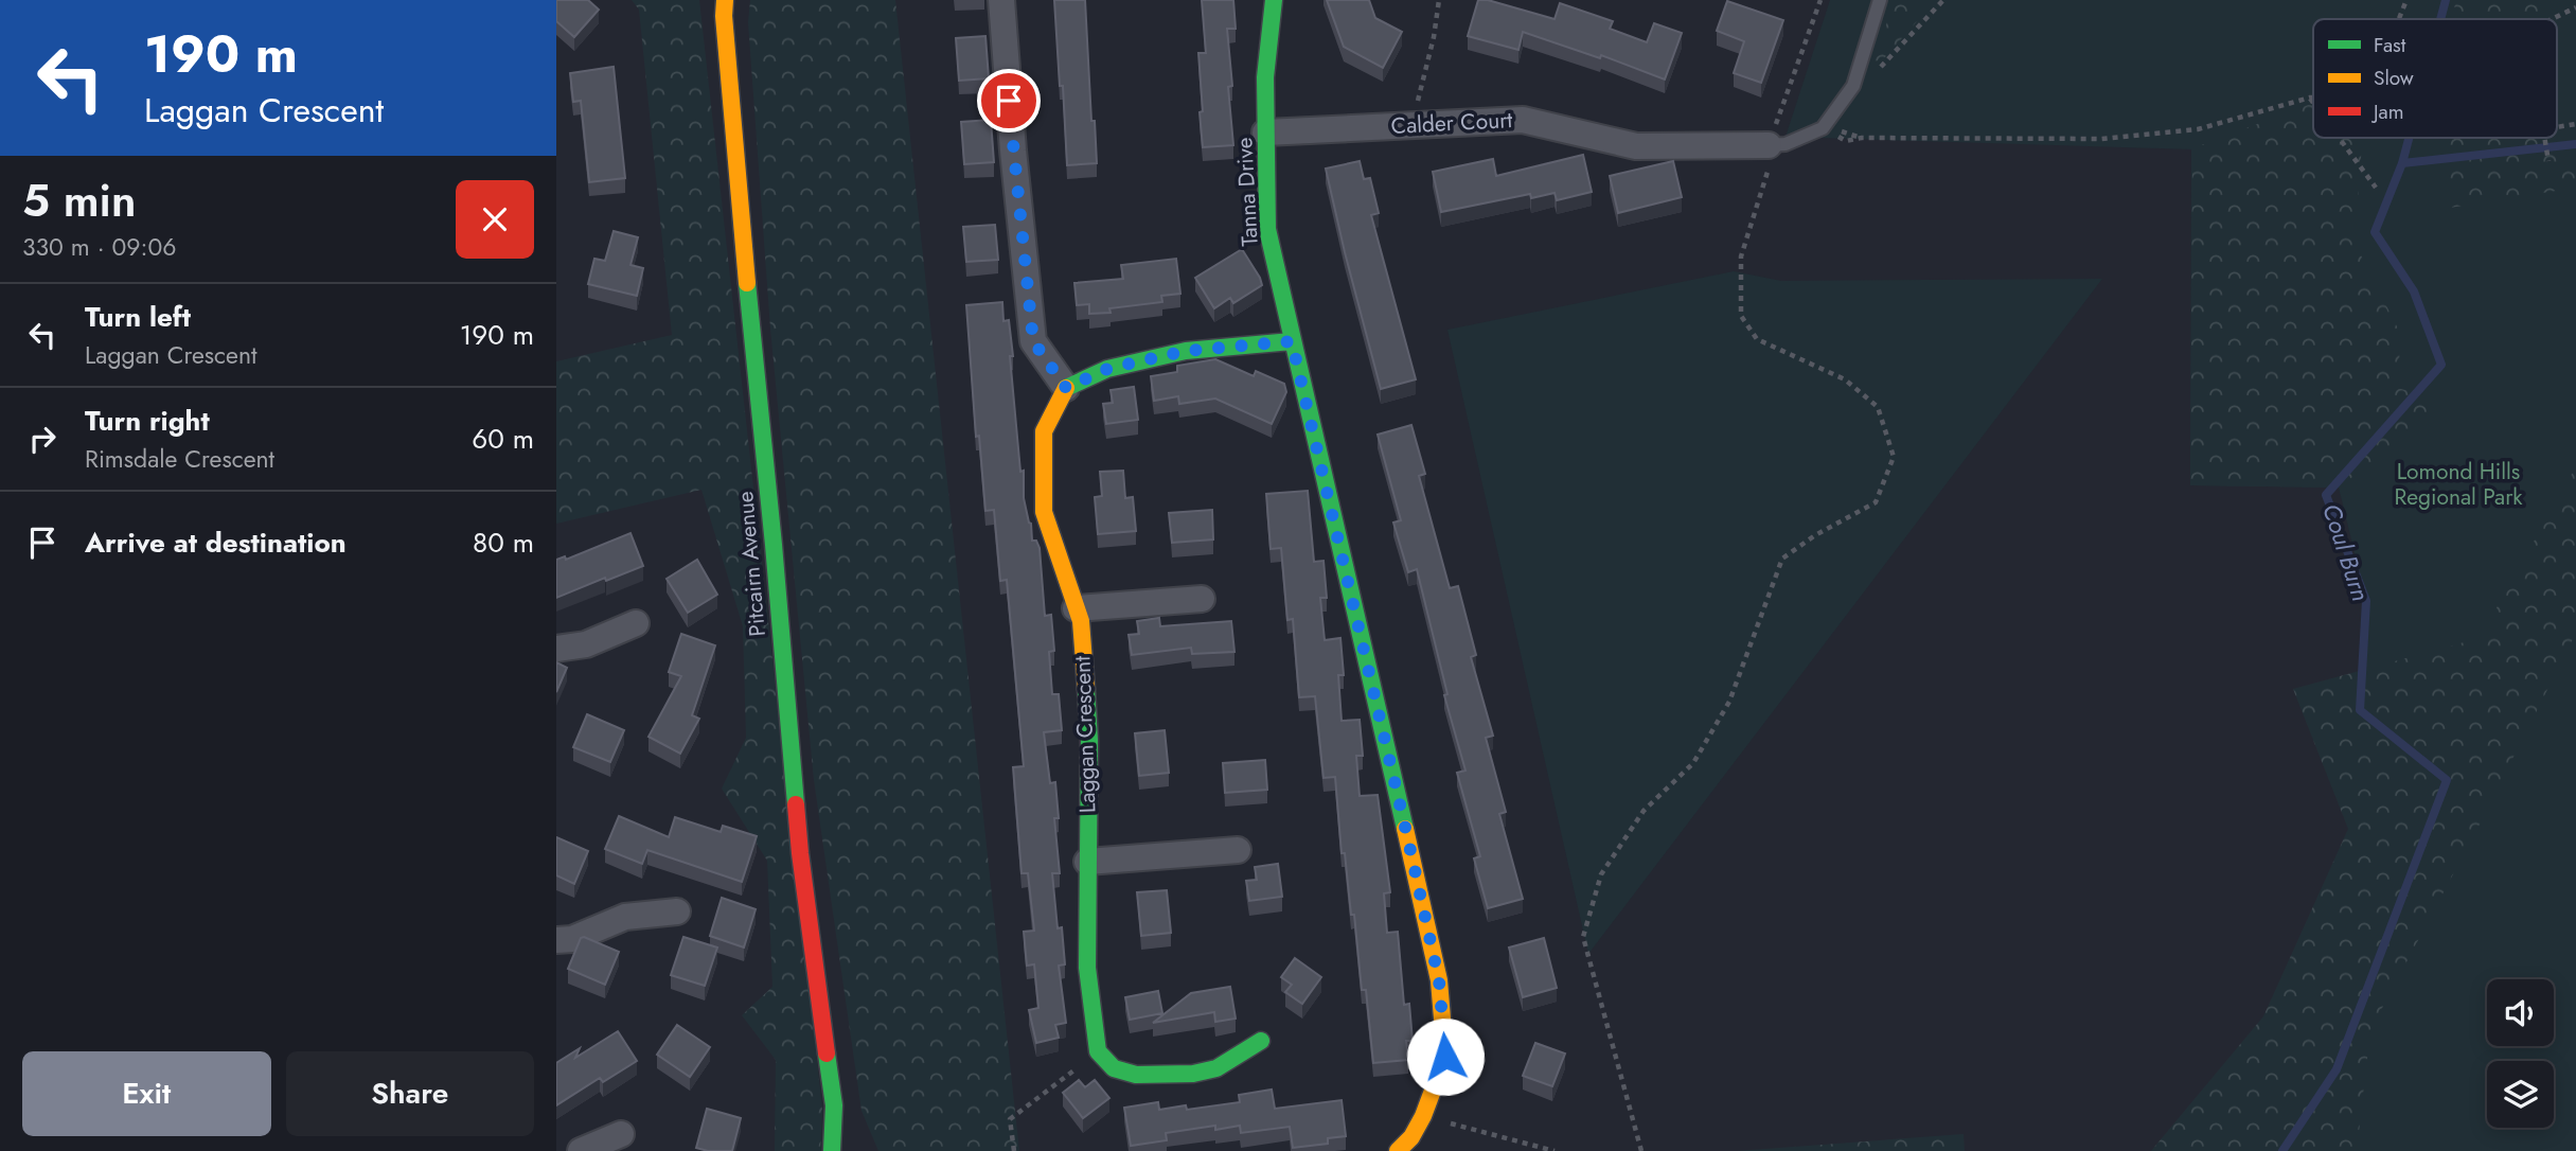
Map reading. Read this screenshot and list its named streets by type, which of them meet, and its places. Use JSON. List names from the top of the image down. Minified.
{"streets":{"street":["Calder Court","Tanna Drive","Pitcairn Avenue","Laggan Crescent"]},"crossings":[["Calder Court","Tanna Drive"]],"water":["Coul Burn"],"parks":["Lomond Hills Regional Park"],"legend":["Fast","Slow","Jam"],"page":{"turn":["190 m","Laggan Crescent"],"heading":["5 min","330 m · 09:06"],"list":[{"name":"Turn left","note":"Laggan Crescent","value":"190 m"},{"name":"Turn right","note":"Rimsdale Crescent","value":"60 m"},{"name":"Arrive at destination","value":"80 m"}],"buttons":["Exit","Share"]}}
